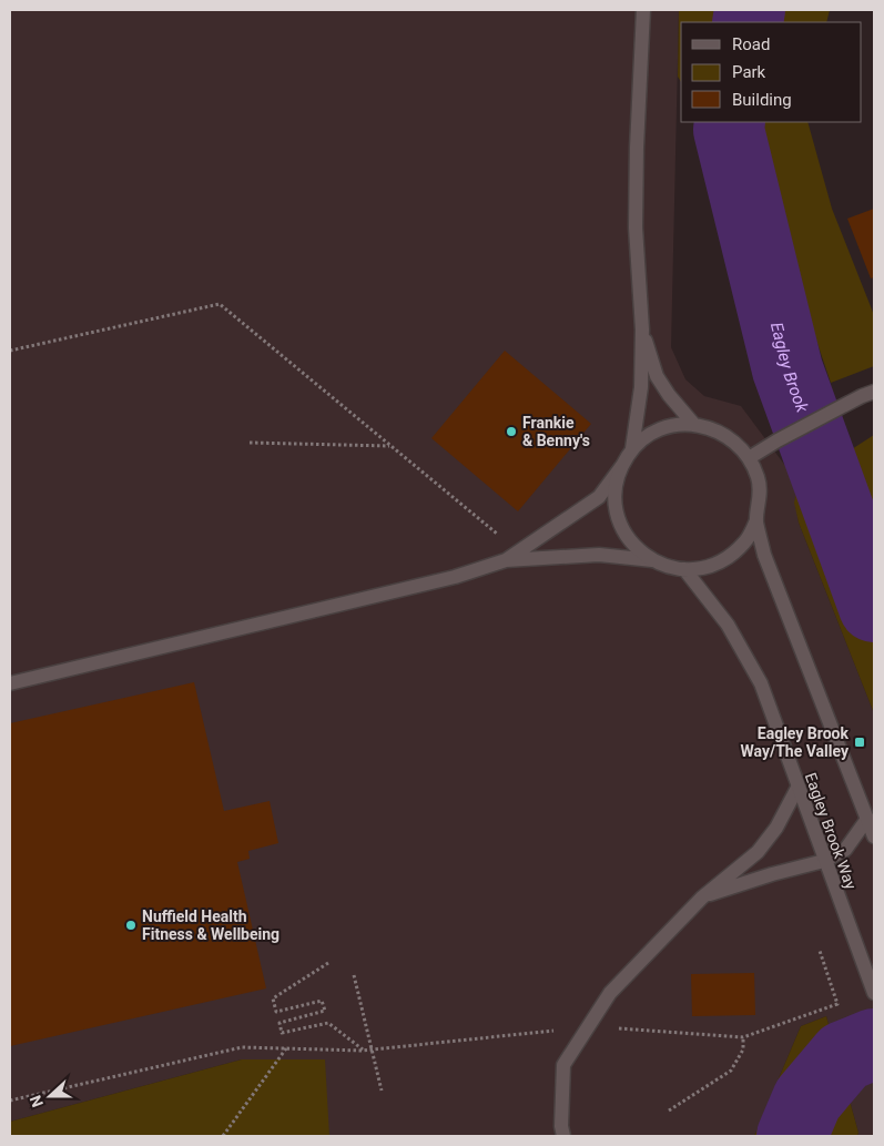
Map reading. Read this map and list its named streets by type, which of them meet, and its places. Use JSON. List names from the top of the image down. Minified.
{"streets":{"street":["Eagley Brook Way"]},"water":["Eagley Brook"],"places":{"other":["Frankie & Benny's","Nuffield Health Fitness & Wellbeing"],"transit":["Eagley Brook Way/The Valley"]},"legend":["Road","Park","Building"],"north":"left"}
